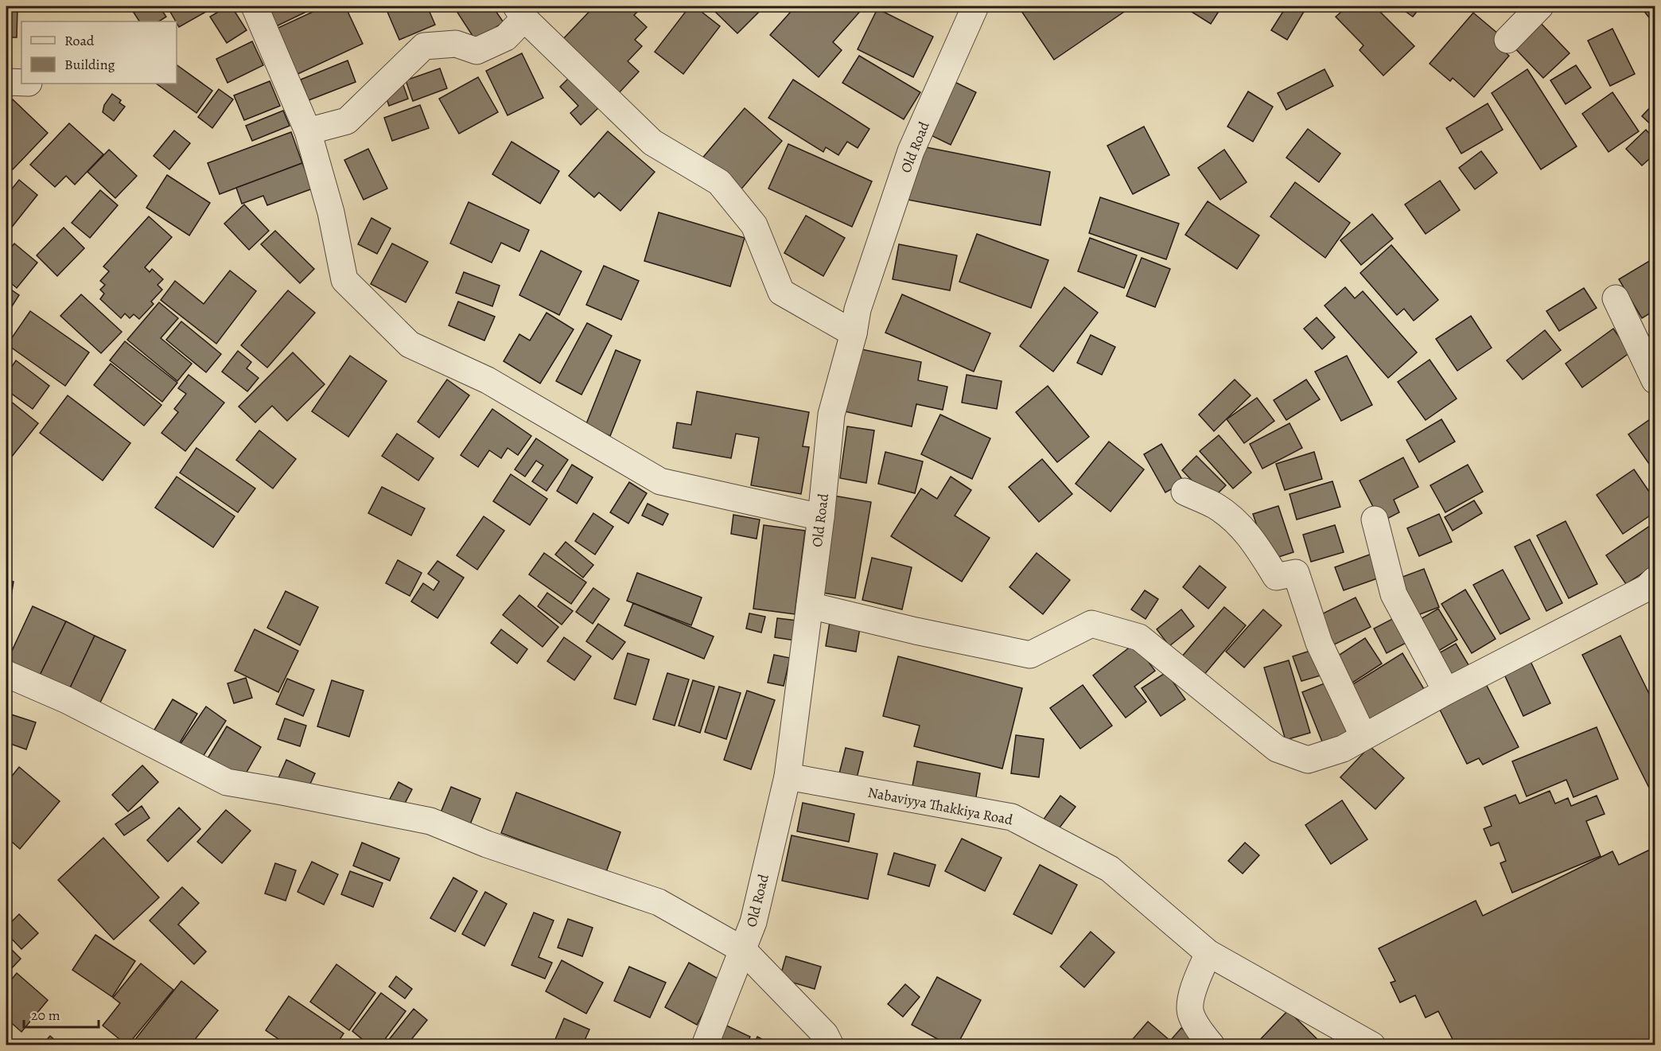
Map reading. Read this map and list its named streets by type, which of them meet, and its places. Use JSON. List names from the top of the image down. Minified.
{"streets":{"street":["Old Road","Nabaviyya Thakkiya Road"]},"crossings":[["Old Road","Nabaviyya Thakkiya Road"]],"legend":["Road","Building"],"scale_bar":"20 m"}
